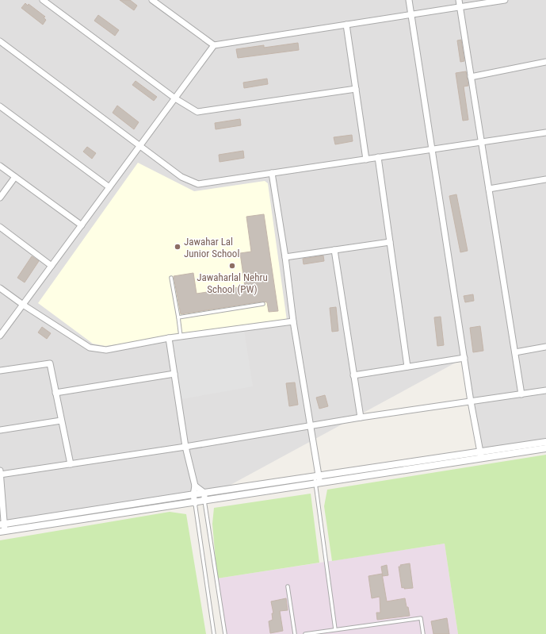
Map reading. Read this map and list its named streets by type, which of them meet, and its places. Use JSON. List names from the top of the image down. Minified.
{"places":["Jawahar Lal Junior School","Jawaharlal Nehru School (PW)"]}
